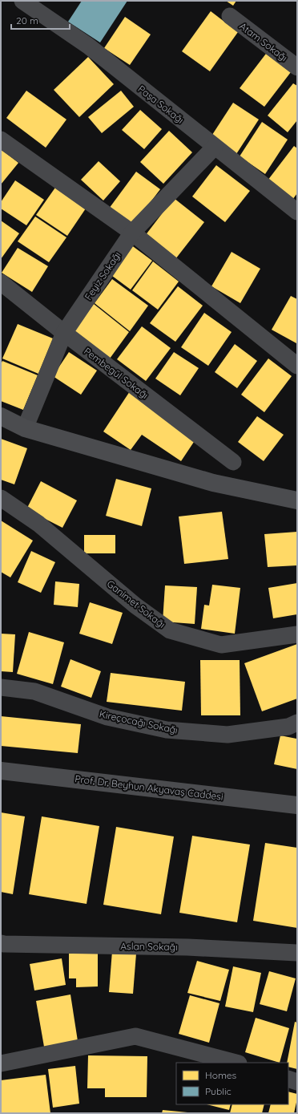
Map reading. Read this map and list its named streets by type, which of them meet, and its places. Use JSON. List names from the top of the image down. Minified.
{"streets":{"street":["Atam Sokağı","Paşa Sokağı","Feyiz Sokağı","Pembegül Sokağı","Ganimet Sokağı","Kireçocağı Sokağı","Prof. Dr. Beyhun Akyavaş Caddesi","Aslan Sokağı"]},"crossings":[["Paşa Sokağı","Feyiz Sokağı"],["Feyiz Sokağı","Pembegül Sokağı"]],"legend":["Homes","Public"],"scale_bar":"20 m"}
